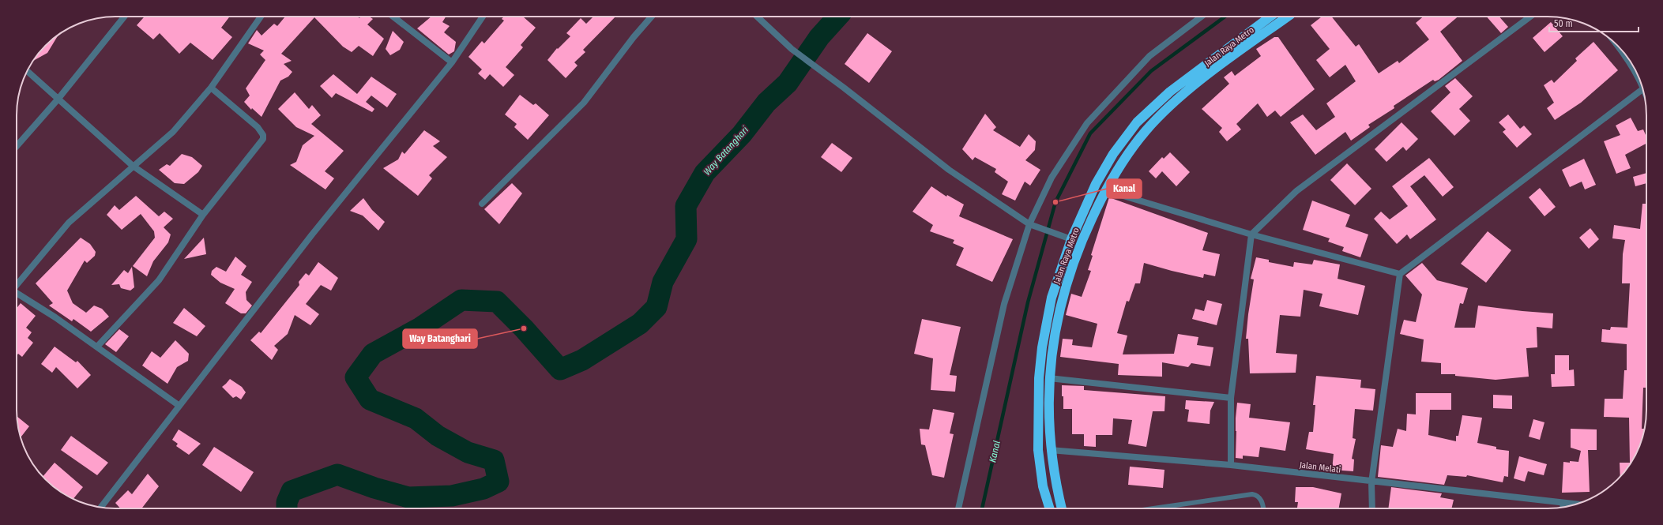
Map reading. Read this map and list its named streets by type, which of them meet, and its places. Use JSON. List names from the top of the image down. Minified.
{"streets":{"highway":["Jalan Raya Metro"],"street":["Jalan Melati"]},"crossings":[["Jalan Raya Metro","Jalan Melati"]],"water":["Way Batanghari","Kanal"],"places":["Kanal","Way Batanghari"],"scale_bar":"50 m"}
